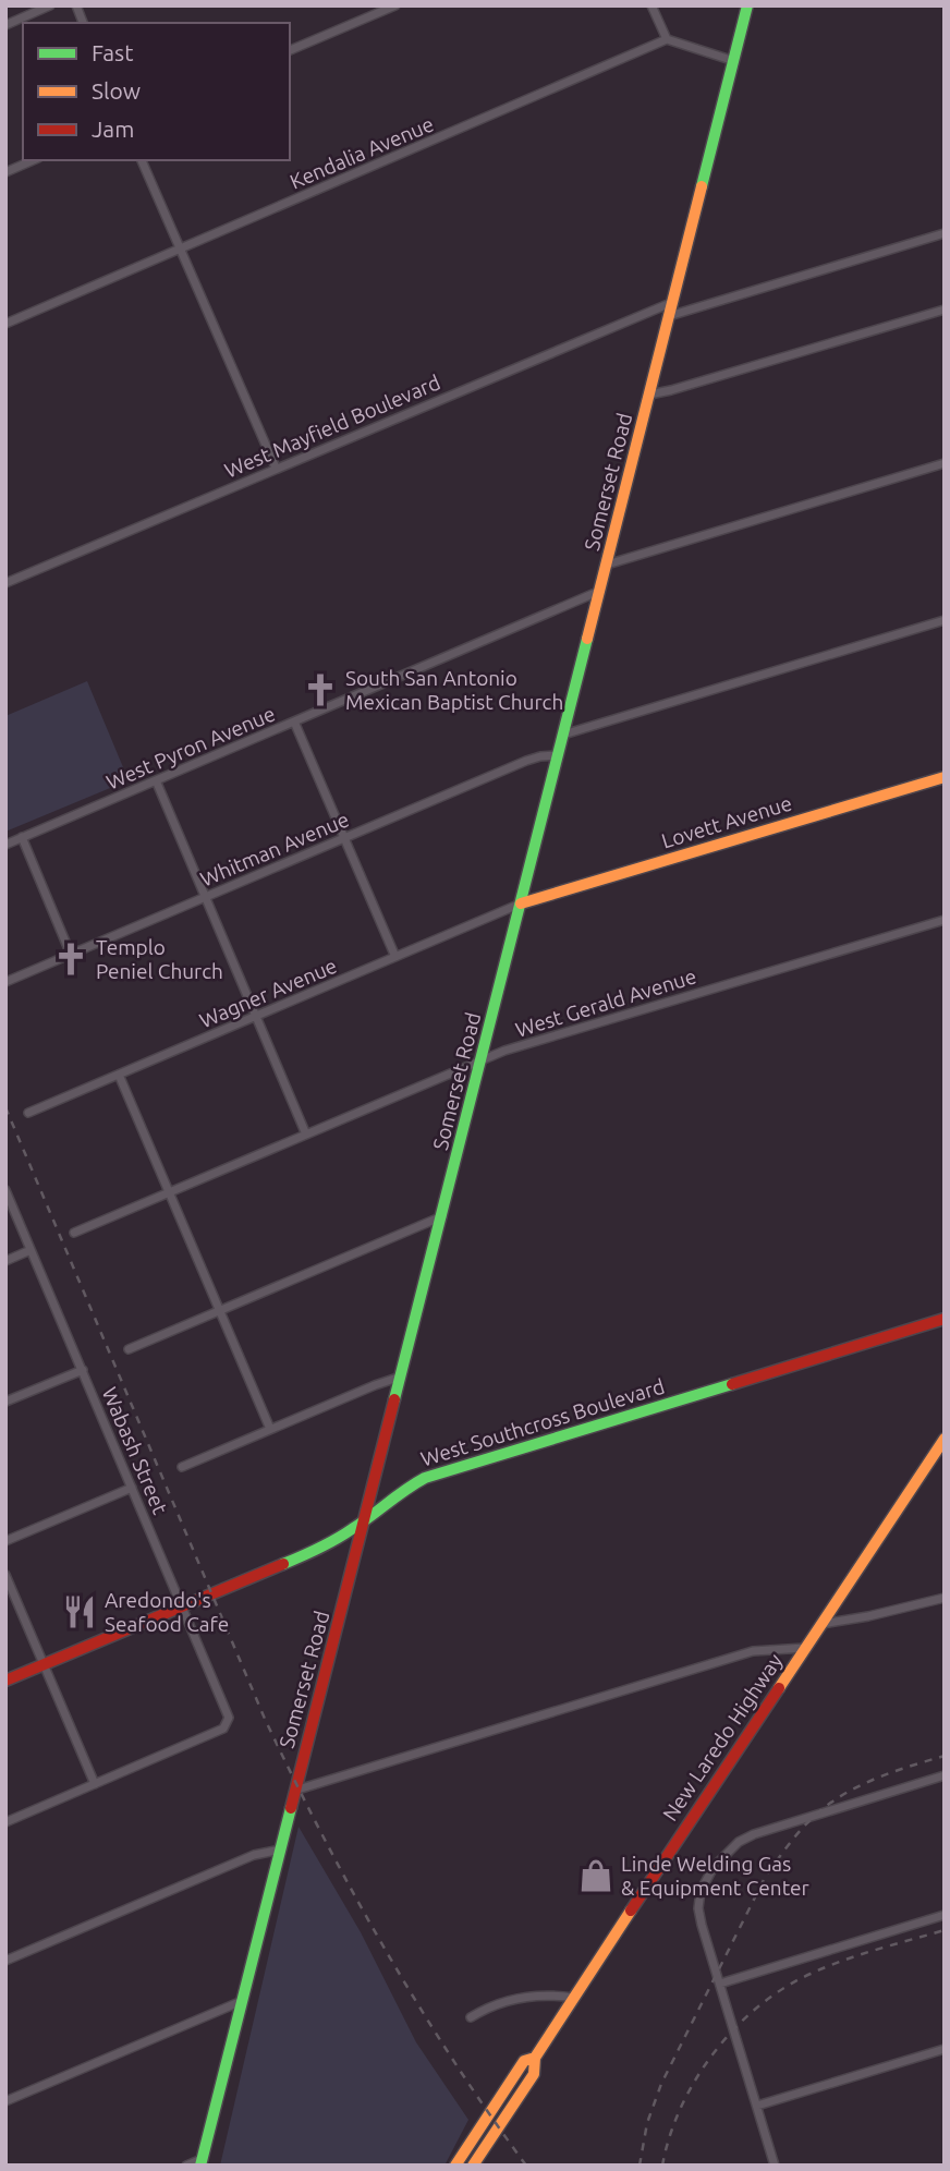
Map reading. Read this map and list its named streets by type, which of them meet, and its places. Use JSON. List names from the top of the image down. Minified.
{"streets":{"main road":["Somerset Road","Lovett Avenue","West Southcross Boulevard","New Laredo Highway"],"street":["Kendalia Avenue","West Mayfield Boulevard","West Pyron Avenue","Whitman Avenue","Wagner Avenue","West Gerald Avenue","Wabash Street"]},"crossings":[["West Mayfield Boulevard","Somerset Road"],["Somerset Road","West Pyron Avenue"],["Somerset Road","Lovett Avenue"],["Somerset Road","Whitman Avenue"],["Somerset Road","Wagner Avenue"],["Somerset Road","West Gerald Avenue"],["Somerset Road","West Southcross Boulevard"],["Lovett Avenue","Wagner Avenue"],["West Southcross Boulevard","Wabash Street"]],"places":{"church":["South San Antonio Mexican Baptist Church","Templo Peniel Church"],"restaurant":["Aredondo's Seafood Cafe"],"shop":["Linde Welding Gas & Equipment Center"]},"legend":["Fast","Slow","Jam"]}
